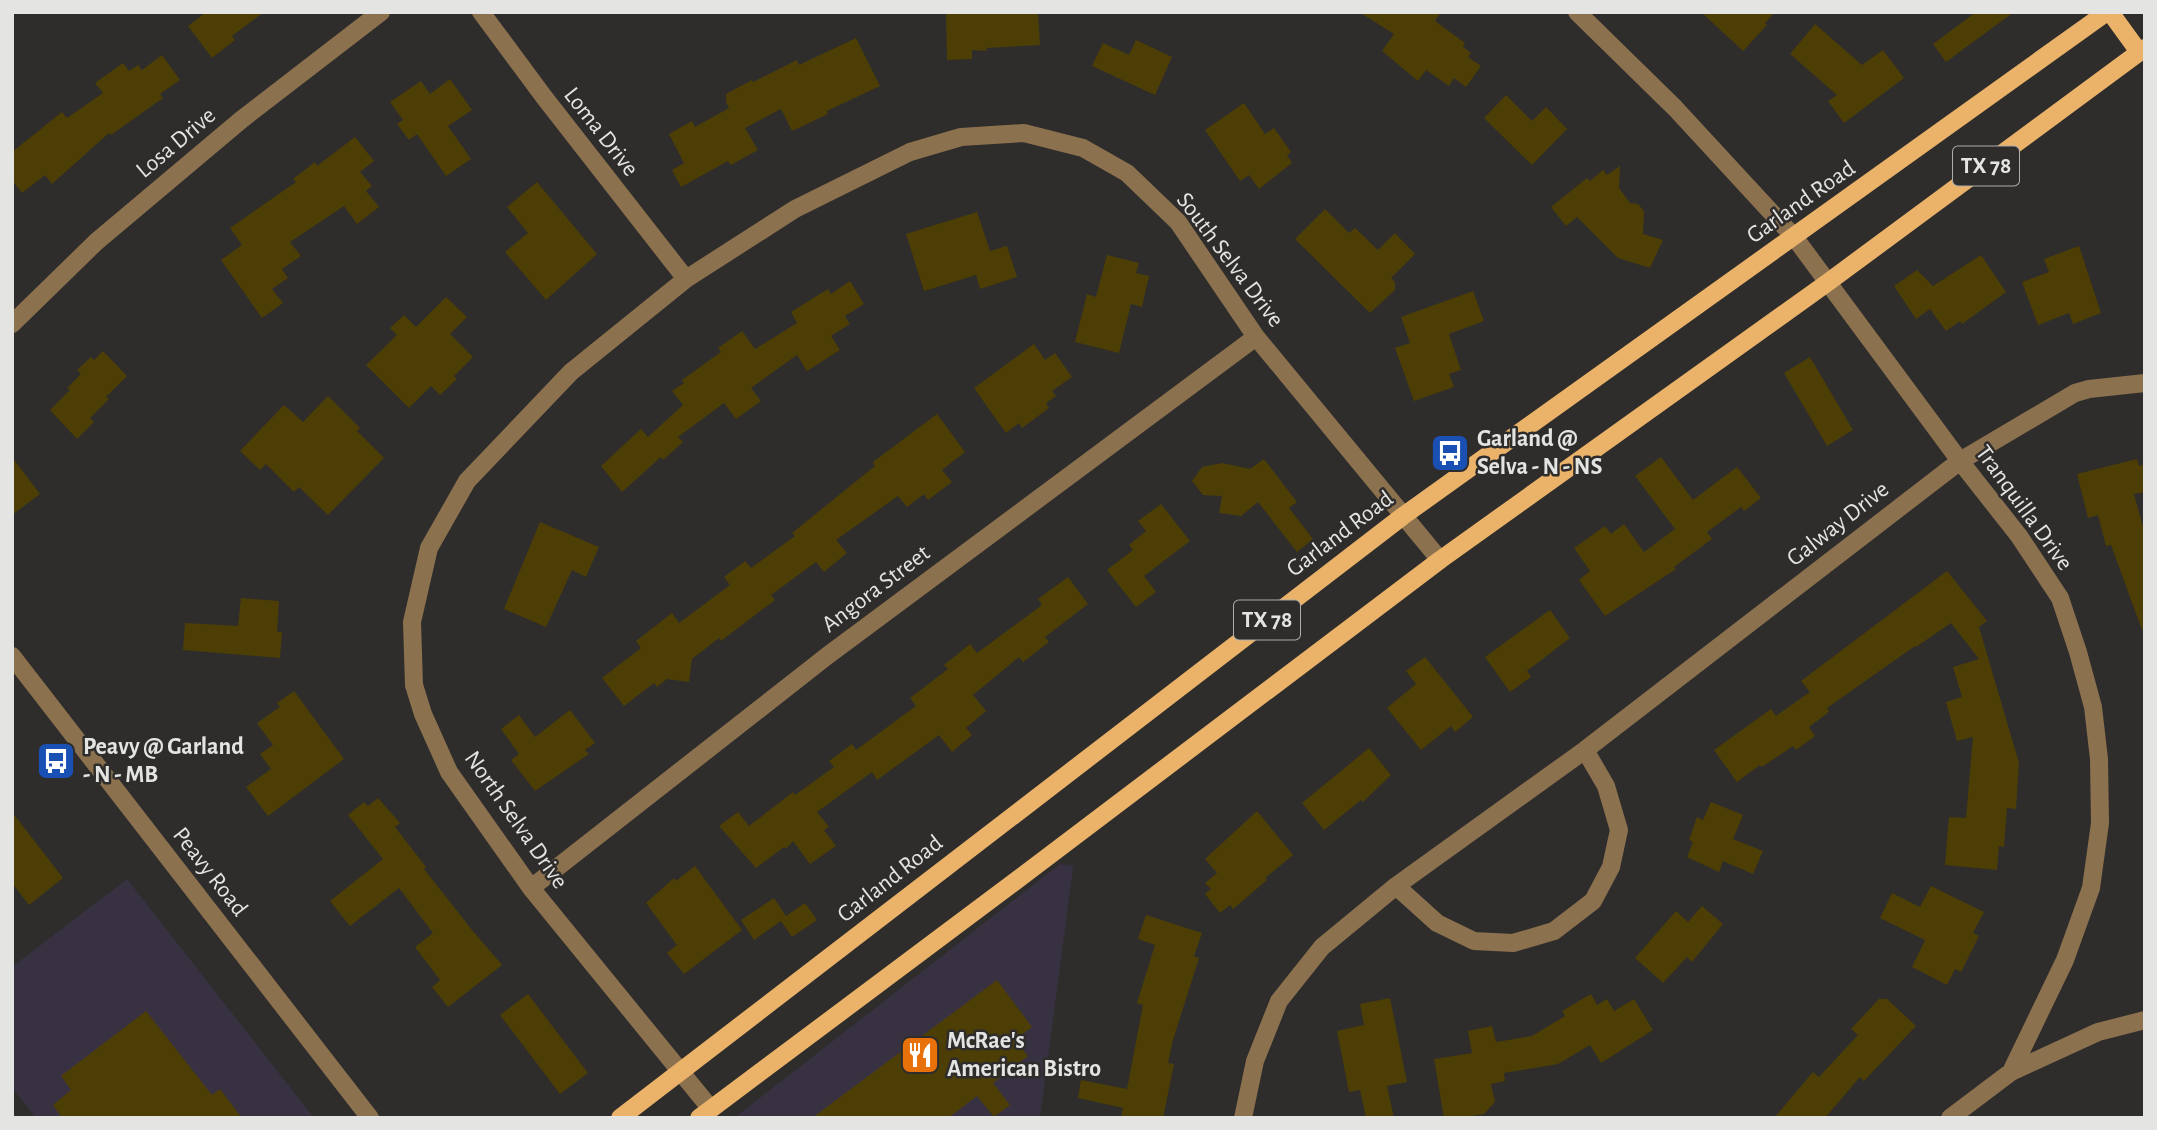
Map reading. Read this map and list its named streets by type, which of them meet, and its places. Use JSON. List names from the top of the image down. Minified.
{"streets":{"main road":["TX 78","Garland Road"],"street":["Loma Drive","Losa Drive","South Selva Drive","Tranquilla Drive","Galway Drive","Angora Street","North Selva Drive","Peavy Road"]},"crossings":[["Loma Drive","South Selva Drive"],["Loma Drive","North Selva Drive"],["TX 78","South Selva Drive"],["TX 78","Tranquilla Drive"],["TX 78","North Selva Drive"],["Garland Road","South Selva Drive"],["Garland Road","Tranquilla Drive"],["Garland Road","North Selva Drive"],["South Selva Drive","Angora Street"],["South Selva Drive","North Selva Drive"],["Tranquilla Drive","Galway Drive"],["Angora Street","North Selva Drive"]],"places":{"bus stop":["Garland @ Selva - N - NS","Peavy @ Garland - N - MB"],"restaurant":["McRae's American Bistro"]}}
